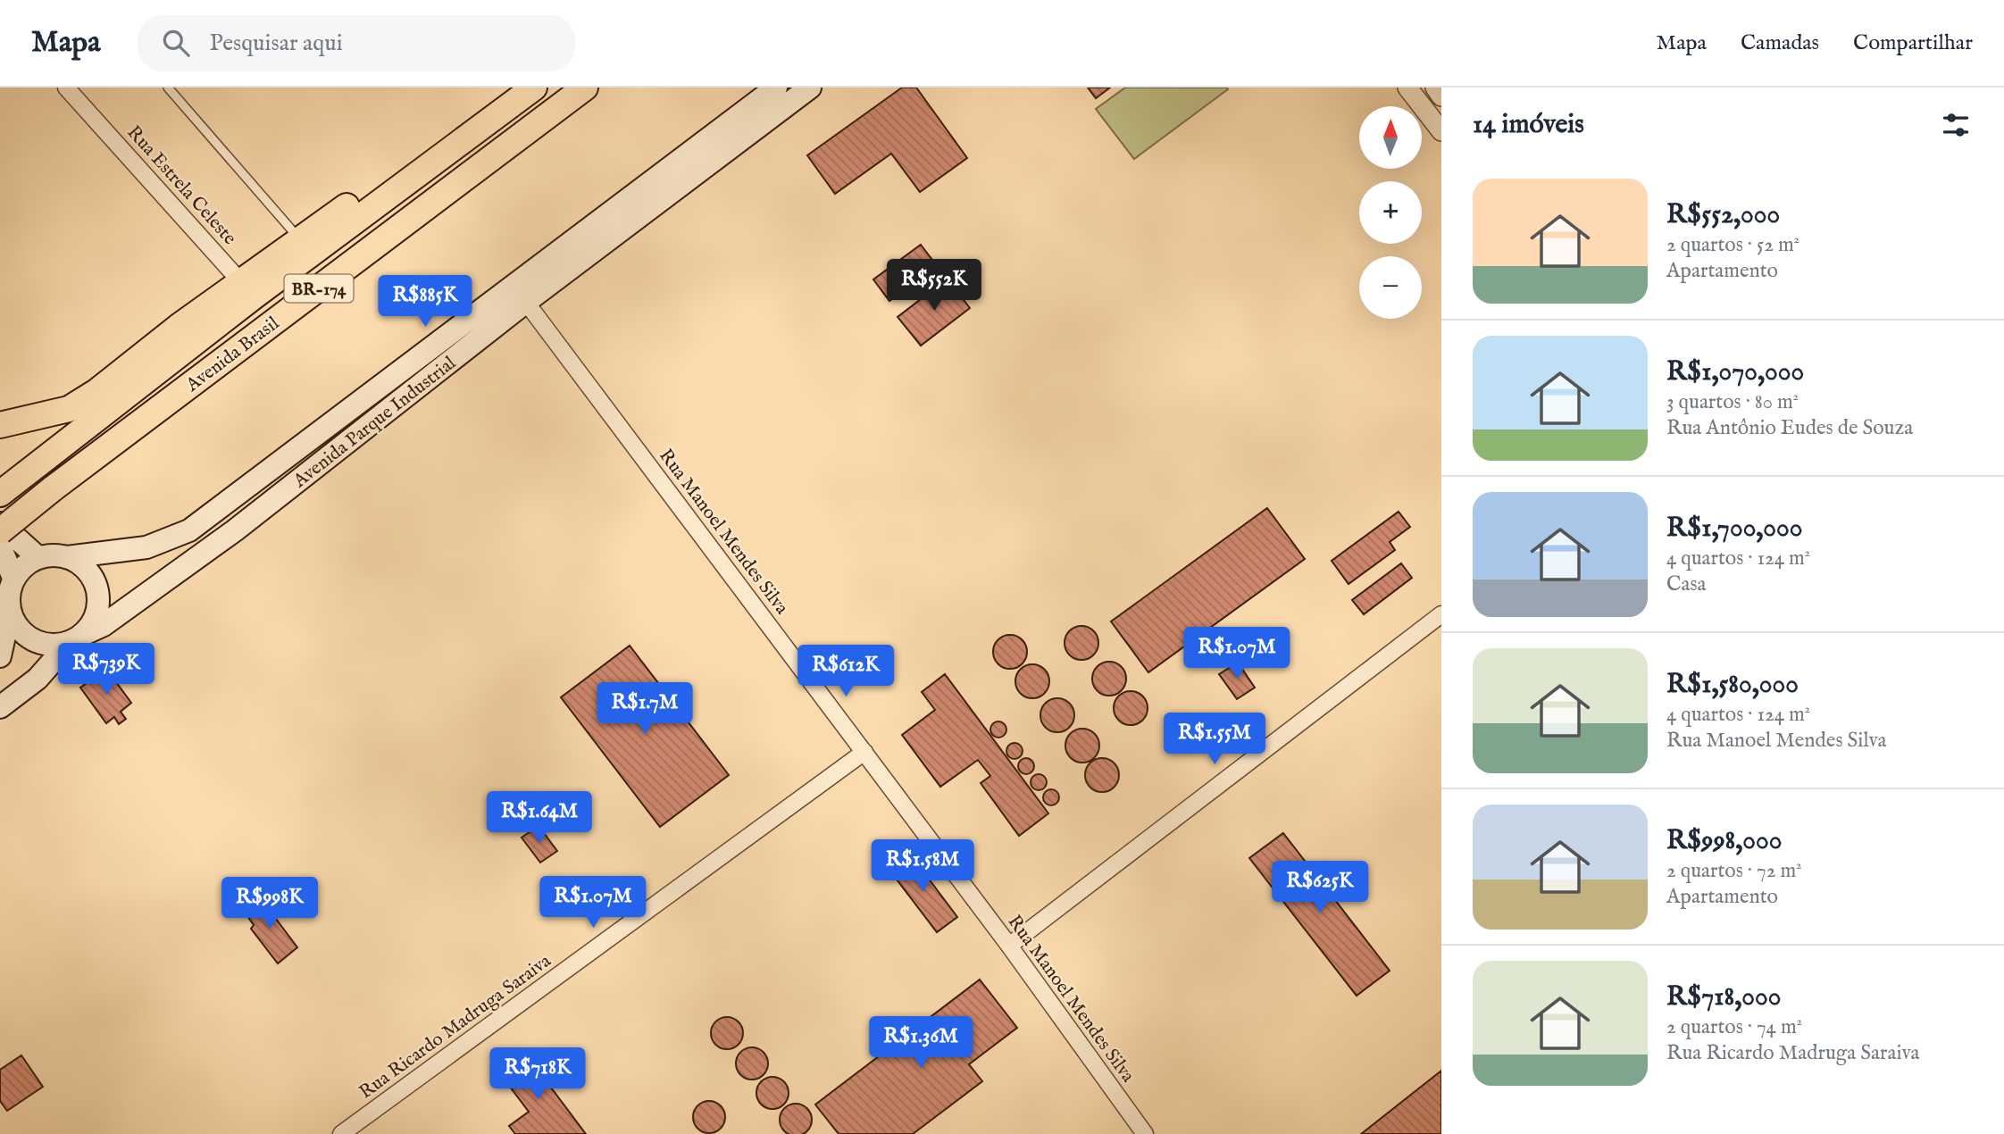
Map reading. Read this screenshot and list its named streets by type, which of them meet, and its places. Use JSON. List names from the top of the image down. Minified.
{"streets":{"highway":["BR-174","Avenida Brasil"],"main road":["Avenida Parque Industrial"],"street":["Rua Estrela Celeste","Rua Manoel Mendes Silva","Rua Ricardo Madruga Saraiva"]},"crossings":[["Rua Estrela Celeste","BR-174"],["Avenida Parque Industrial","Rua Manoel Mendes Silva"],["Rua Manoel Mendes Silva","Rua Ricardo Madruga Saraiva"]],"north":"top","page":{"header":"Mapa","search":"Pesquisar aqui","nav":["Mapa","Camadas","Compartilhar"],"heading":"14 imóveis","map_buttons":["+","−"],"list":[{"name":"R$552,000","note":"2 quartos · 52 m² · Apartamento"},{"name":"R$1,070,000","note":"3 quartos · 80 m² · Rua Antônio Eudes de Souza"},{"name":"R$1,700,000","note":"4 quartos · 124 m² · Casa"},{"name":"R$1,580,000","note":"4 quartos · 124 m² · Rua Manoel Mendes Silva"},{"name":"R$998,000","note":"2 quartos · 72 m² · Apartamento"},{"name":"R$718,000","note":"2 quartos · 74 m² · Rua Ricardo Madruga Saraiva"}],"price":["R$552K","R$885K","R$1.07M","R$739K","R$612K","R$1.7M","R$1.55M","R$1.64M","R$1.58M","R$625K","R$1.07M","R$998K","R$1.36M","R$718K"]}}
